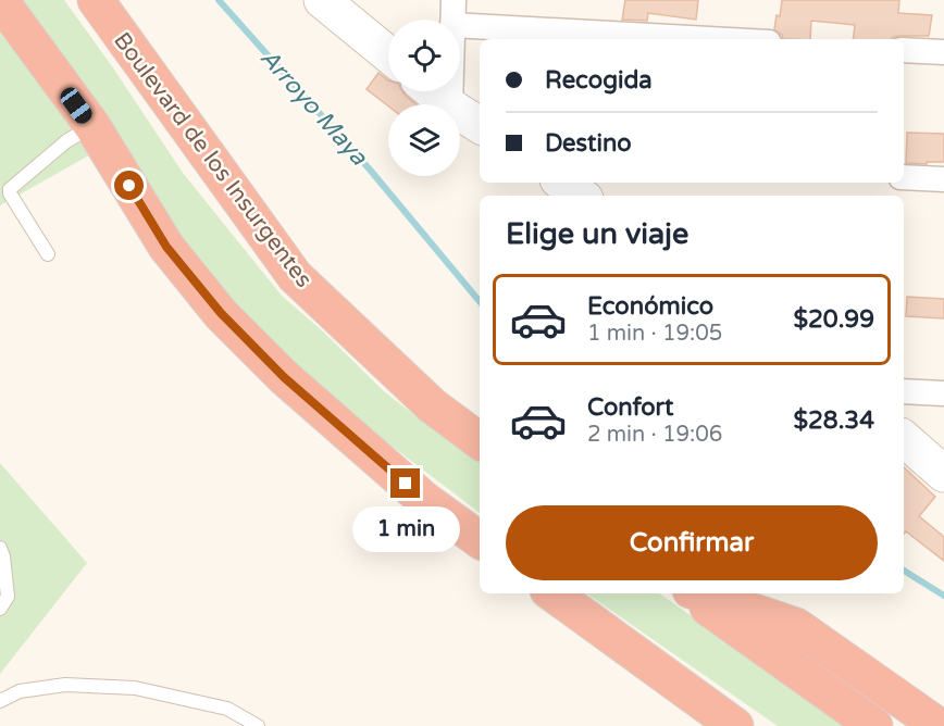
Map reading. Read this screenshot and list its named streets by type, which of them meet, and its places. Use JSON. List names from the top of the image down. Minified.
{"streets":{"highway":["Boulevard de los Insurgentes"]},"water":["Arroyo Maya"],"page":{"banner":["Recogida","Destino"],"heading":"Elige un viaje","list":[{"name":"Económico","note":"1 min · 19:05","value":"$20.99"},{"name":"Confort","note":"2 min · 19:06","value":"$28.34"}],"buttons":"Confirmar","bubble":"1 min"}}
